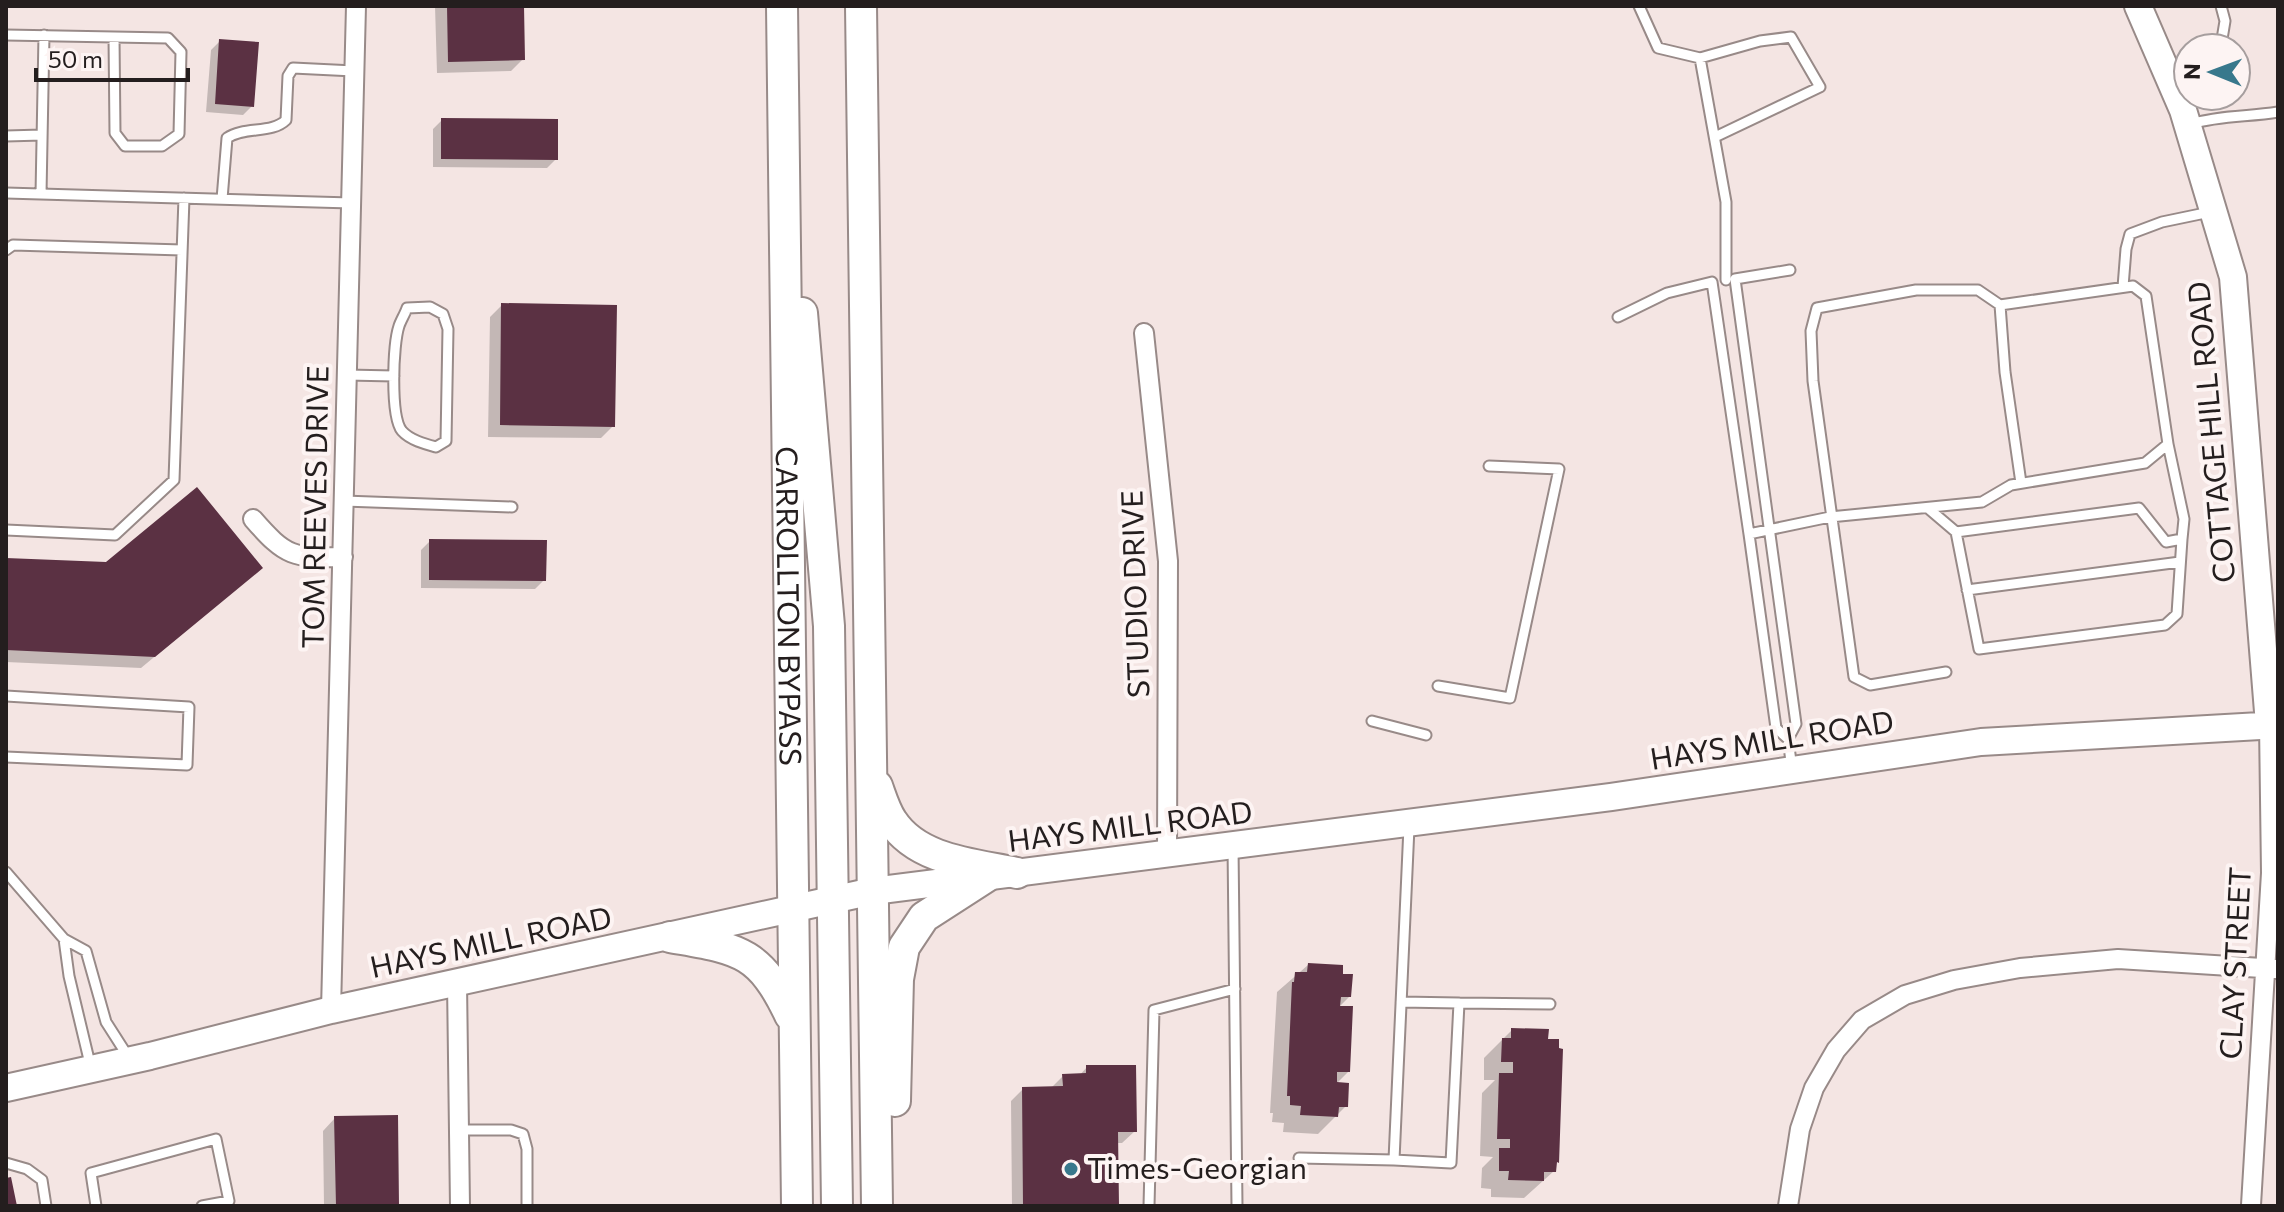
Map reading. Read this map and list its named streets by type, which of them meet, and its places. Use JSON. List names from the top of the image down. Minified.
{"streets":{"main road":["CARROLLTON BYPASS"],"street":["COTTAGE HILL ROAD","TOM REEVES DRIVE","STUDIO DRIVE","HAYS MILL ROAD","CLAY STREET"]},"crossings":[["COTTAGE HILL ROAD","HAYS MILL ROAD"],["COTTAGE HILL ROAD","CLAY STREET"],["TOM REEVES DRIVE","HAYS MILL ROAD"],["STUDIO DRIVE","HAYS MILL ROAD"],["CARROLLTON BYPASS","HAYS MILL ROAD"],["HAYS MILL ROAD","CLAY STREET"]],"places":["Times-Georgian"],"scale_bar":"50 m","north":"left"}
